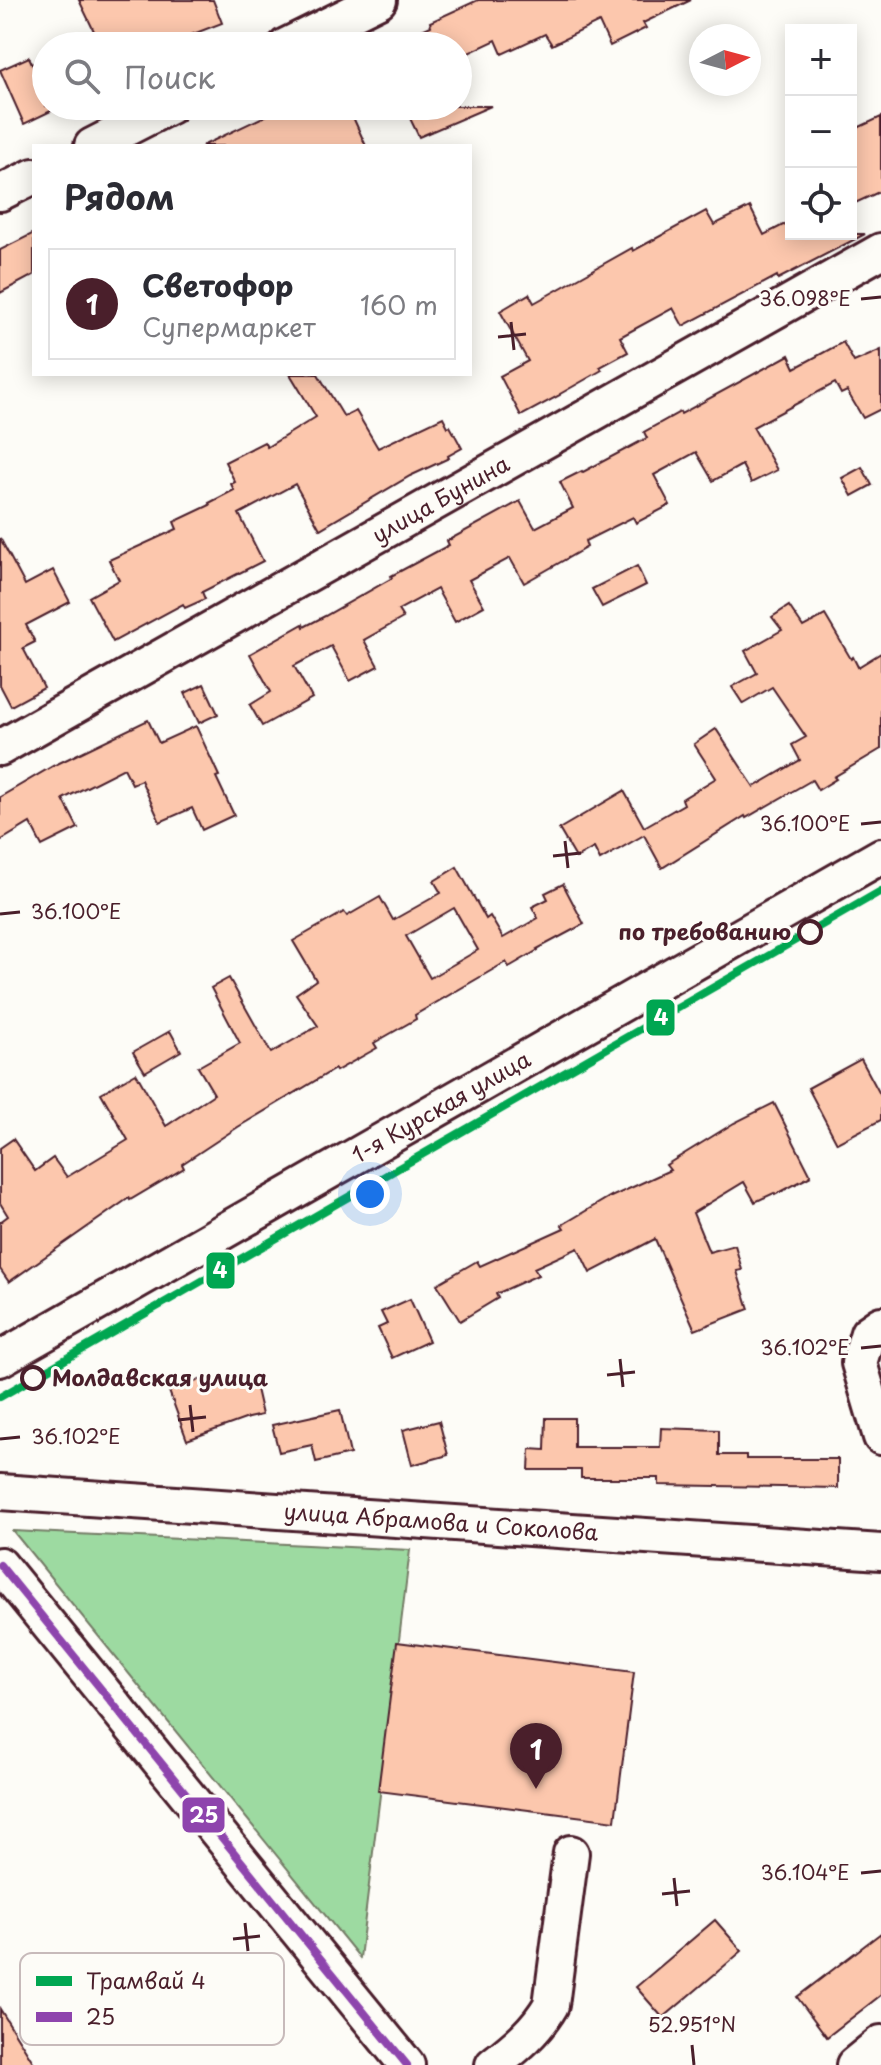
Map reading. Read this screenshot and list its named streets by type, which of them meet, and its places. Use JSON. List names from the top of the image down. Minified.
{"streets":{"street":["улица Бунина","1-я Курская улица","улица Абрамова и Соколова"]},"places":["по требованию","Молдавская улица"],"lines":["tram line 4","transit line 25"],"legend":["Трамвай 4","25"],"north":"right","page":{"map_buttons":["+","−"],"search":"Поиск","heading":"Рядом","list":[{"mark":"1","name":"Светофор","note":"Супермаркет","value":"160 m"}],"pins":"1"},"coordinates":["36.098°E","36.100°E","36.102°E","36.104°E","52.951°N"]}
